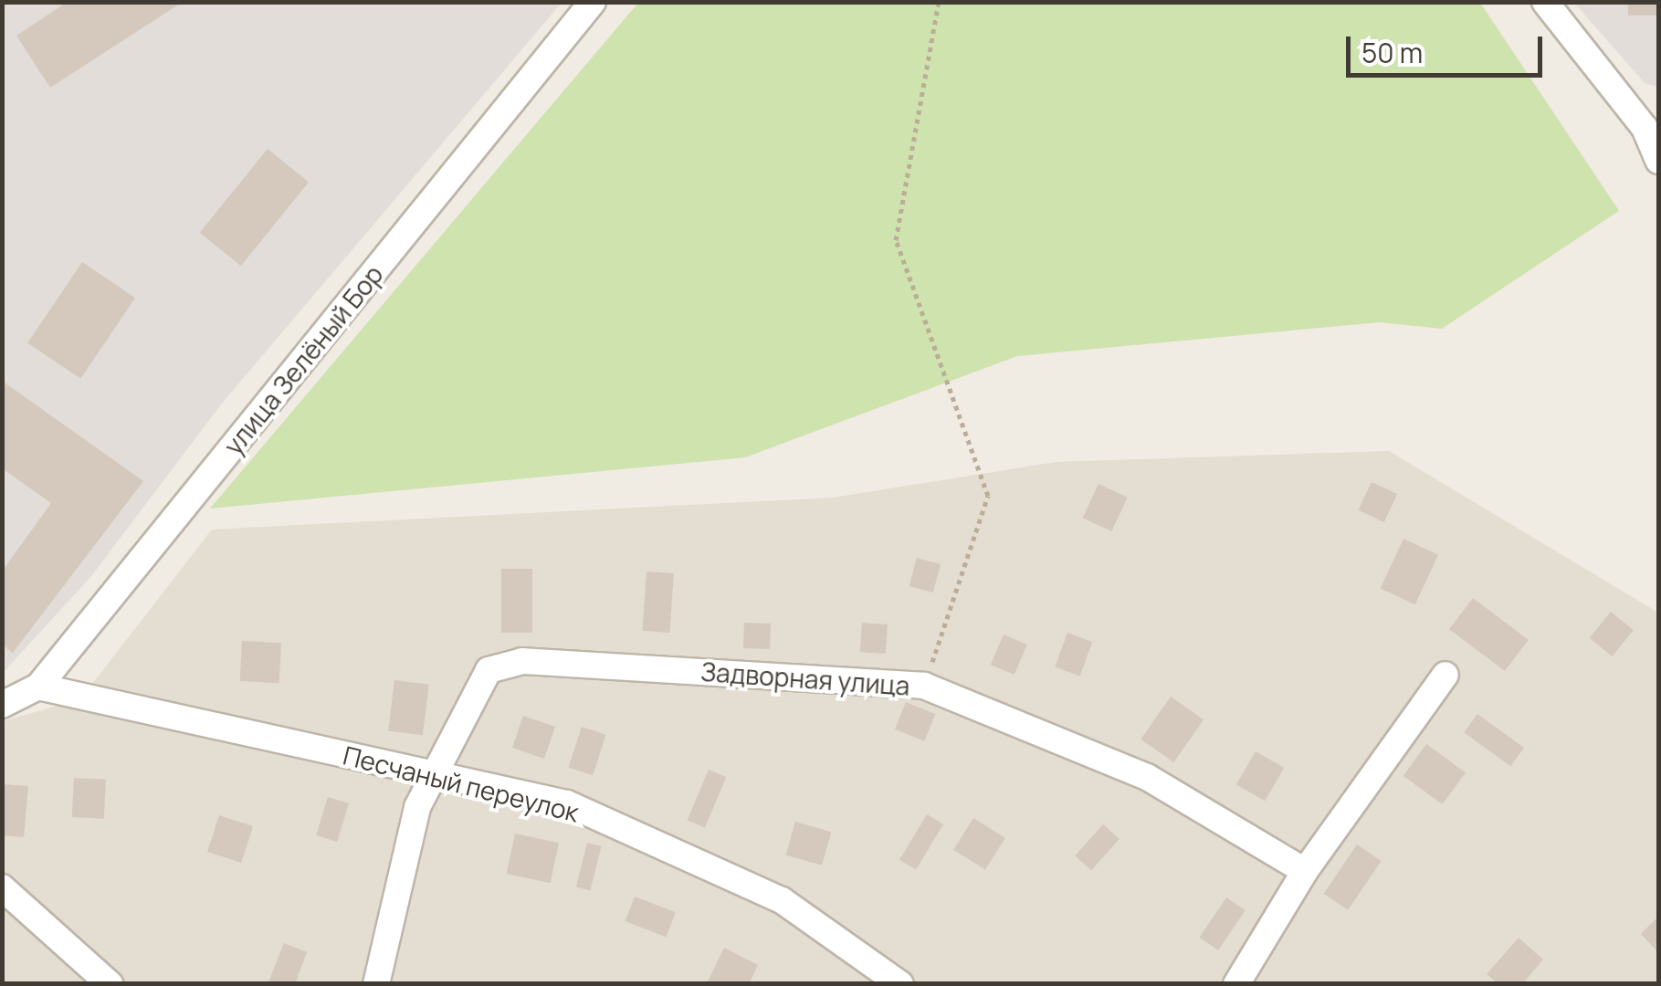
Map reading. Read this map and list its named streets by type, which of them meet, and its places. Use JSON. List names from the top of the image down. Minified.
{"streets":{"street":["улица Зелёный Бор","Задворная улица","Песчаный переулок"]},"crossings":[["улица Зелёный Бор","Песчаный переулок"],["Задворная улица","Песчаный переулок"]],"scale_bar":"50 m"}
